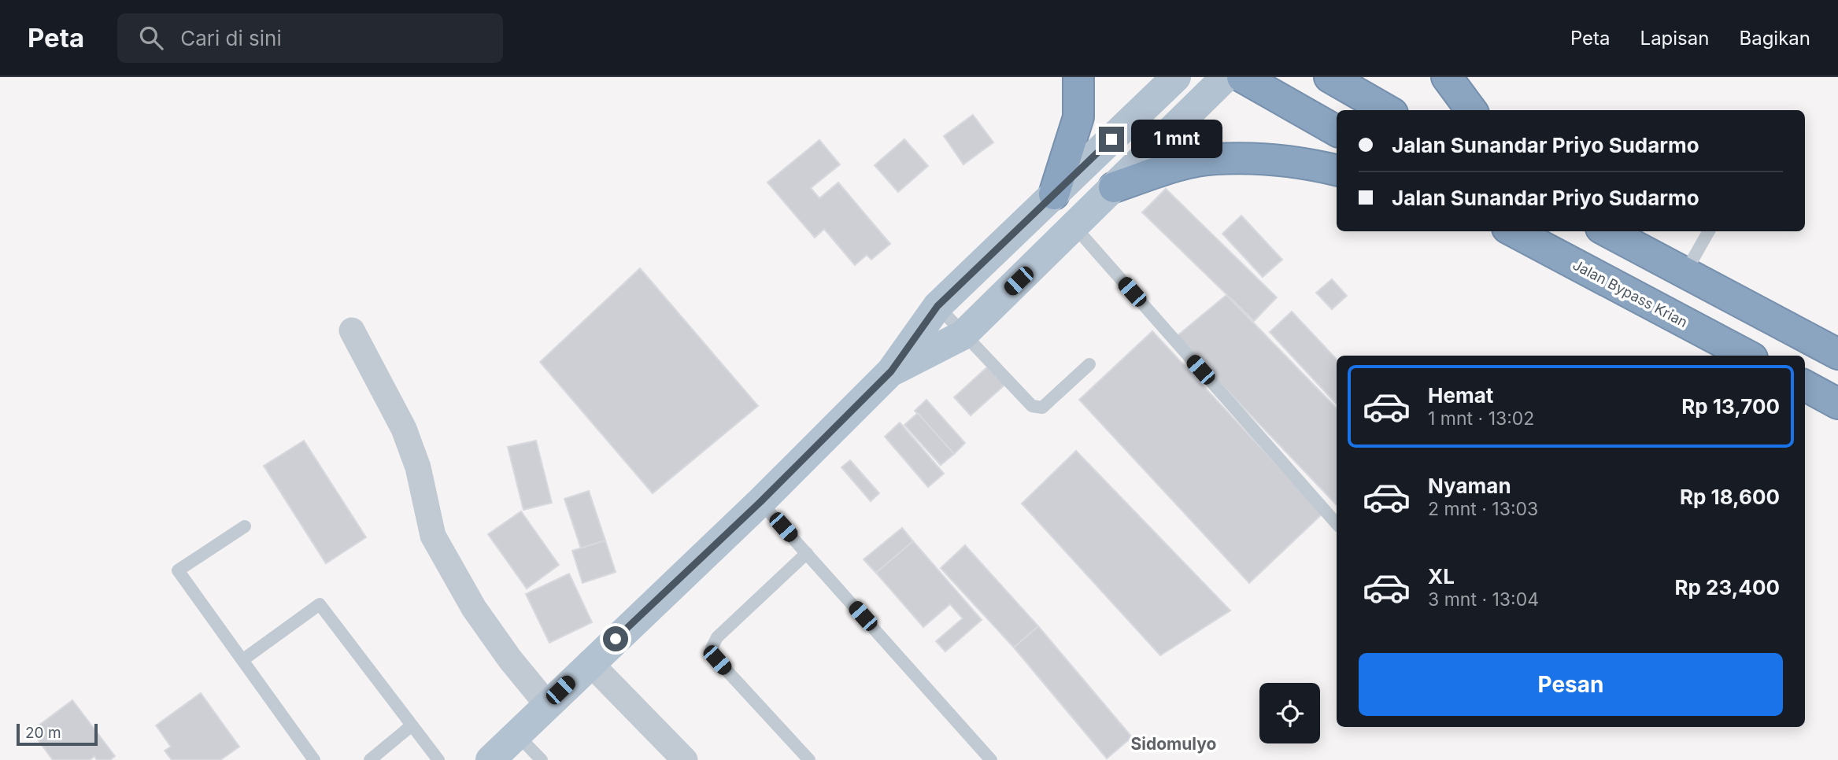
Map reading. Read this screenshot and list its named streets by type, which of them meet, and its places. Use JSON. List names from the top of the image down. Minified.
{"streets":{"highway":["Jalan Bypass Krian"]},"districts":["Sidomulyo"],"scale_bar":"20 m","page":{"header":"Peta","search":"Cari di sini","nav":["Peta","Lapisan","Bagikan"],"banner":["Jalan Sunandar Priyo Sudarmo","Jalan Sunandar Priyo Sudarmo"],"bubble":"1 mnt","list":[{"name":"Hemat","note":"1 mnt · 13:02","value":"Rp 13,700"},{"name":"Nyaman","note":"2 mnt · 13:03","value":"Rp 18,600"},{"name":"XL","note":"3 mnt · 13:04","value":"Rp 23,400"}],"buttons":"Pesan","scale":"20 m"}}
